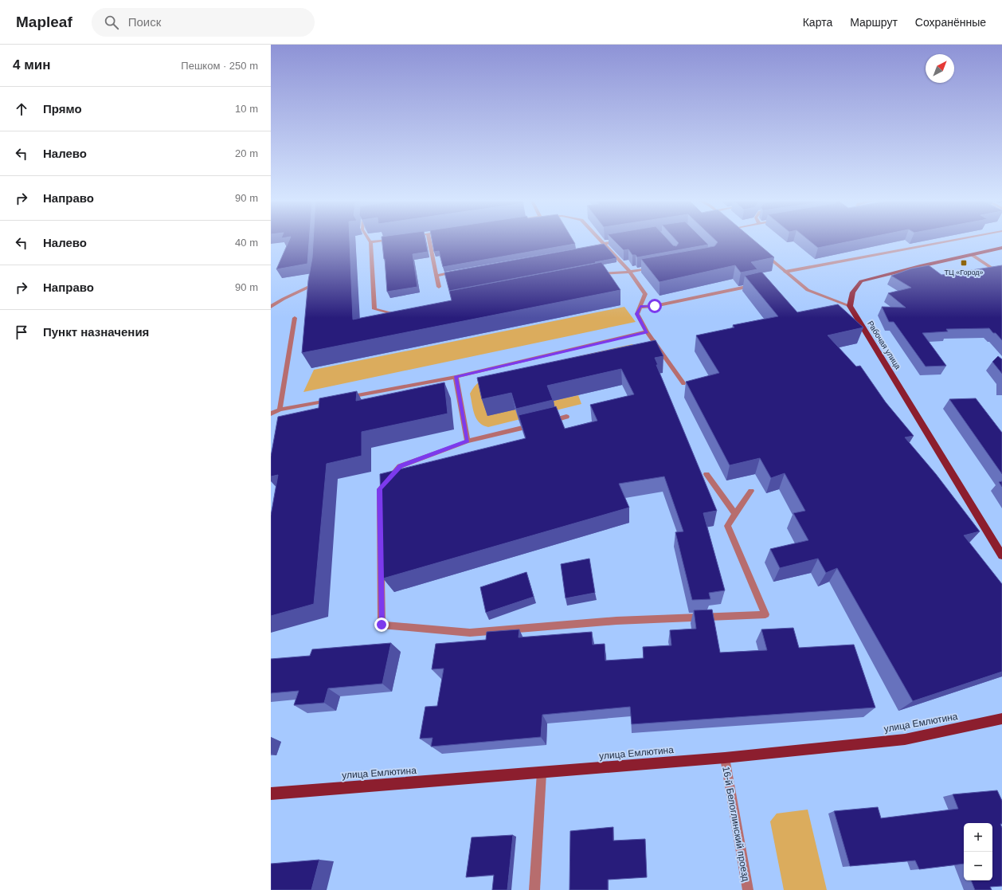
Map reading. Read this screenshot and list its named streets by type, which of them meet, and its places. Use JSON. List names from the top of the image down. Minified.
{"streets":{"main road":["Рабочая улица","улица Емлютина"],"street":["16-й Белоглинский проезд"]},"crossings":[["улица Емлютина","16-й Белоглинский проезд"]],"places":{"transit":["ТЦ «Город»"]},"north":"top right","page":{"header":"Mapleaf","search":"Поиск","nav":["Карта","Маршрут","Сохранённые"],"heading":["4 мин","Пешком · 250 m"],"list":[["Прямо","10 m"],["Налево","20 m"],["Направо","90 m"],["Налево","40 m"],["Направо","90 m"],"Пункт назначения"],"map_buttons":["+","−"]}}
